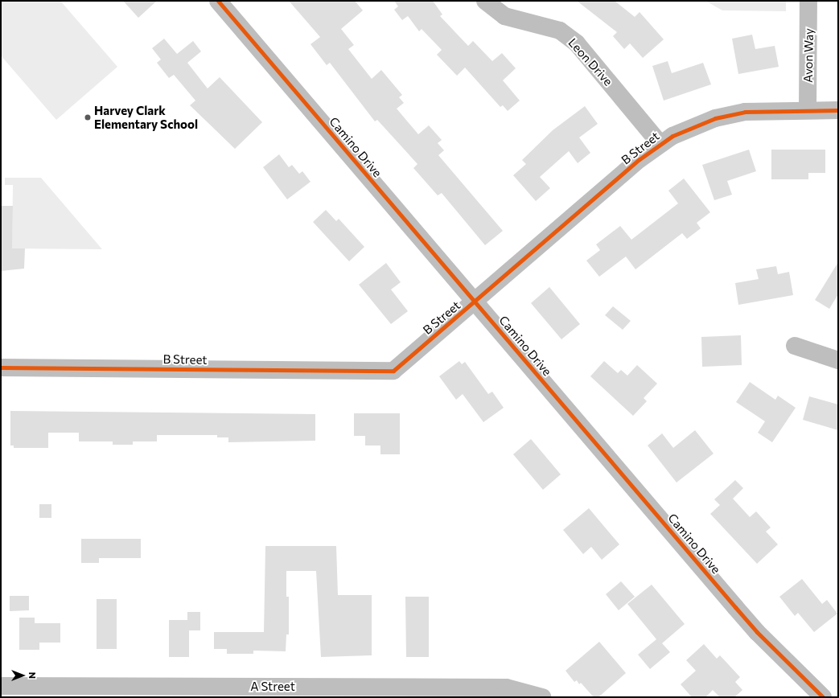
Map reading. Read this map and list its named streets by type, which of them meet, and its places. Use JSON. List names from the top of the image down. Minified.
{"streets":{"street":["Avon Way","Leon Drive","Camino Drive","B Street","A Street"]},"crossings":[["Avon Way","B Street"],["Leon Drive","B Street"],["Camino Drive","B Street"]],"places":["Harvey Clark Elementary School"],"north":"right"}
